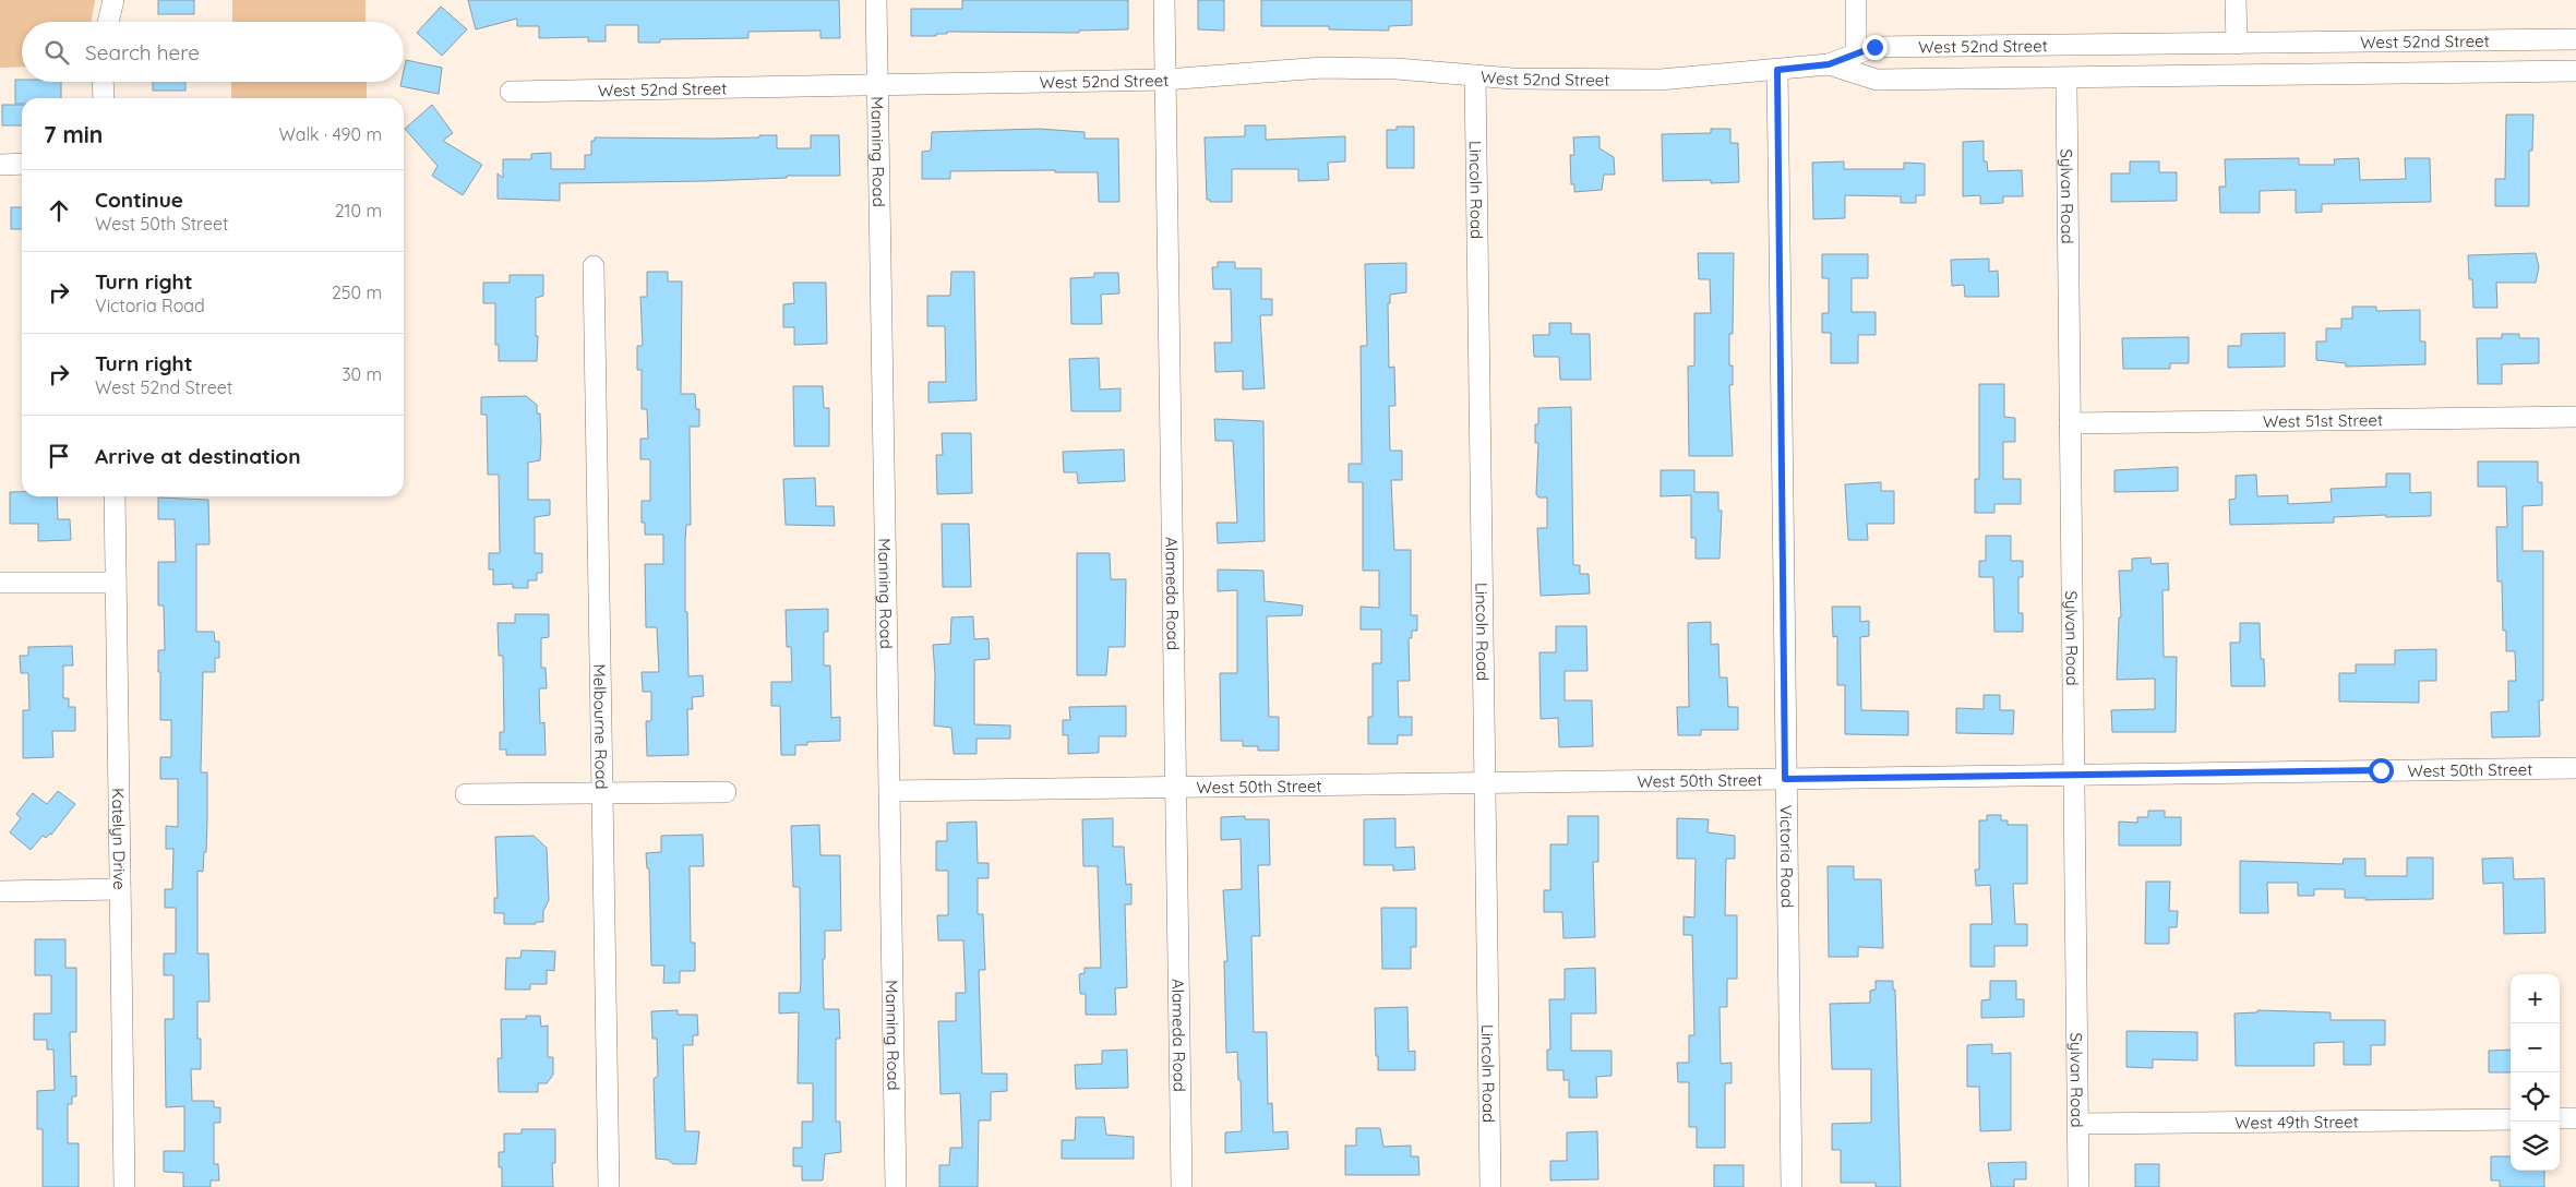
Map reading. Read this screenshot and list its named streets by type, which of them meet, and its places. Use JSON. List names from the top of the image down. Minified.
{"streets":{"street":["West 52nd Street","Manning Road","Lincoln Road","Sylvan Road","West 51st Street","Alameda Road","Melbourne Road","West 50th Street","Katelyn Drive","Victoria Road","West 49th Street"]},"crossings":[["West 52nd Street","Manning Road"],["West 52nd Street","Lincoln Road"],["West 52nd Street","Alameda Road"],["West 52nd Street","Victoria Road"],["Manning Road","West 50th Street"],["Lincoln Road","West 50th Street"],["Sylvan Road","West 51st Street"],["Sylvan Road","West 50th Street"],["Sylvan Road","West 49th Street"],["Alameda Road","West 50th Street"],["West 50th Street","Victoria Road"]],"page":{"search":"Search here","heading":["7 min","Walk · 490 m"],"list":[["Continue","West 50th Street","210 m"],["Turn right","Victoria Road","250 m"],["Turn right","West 52nd Street","30 m"],"Arrive at destination"],"map_buttons":["+","−"]}}
